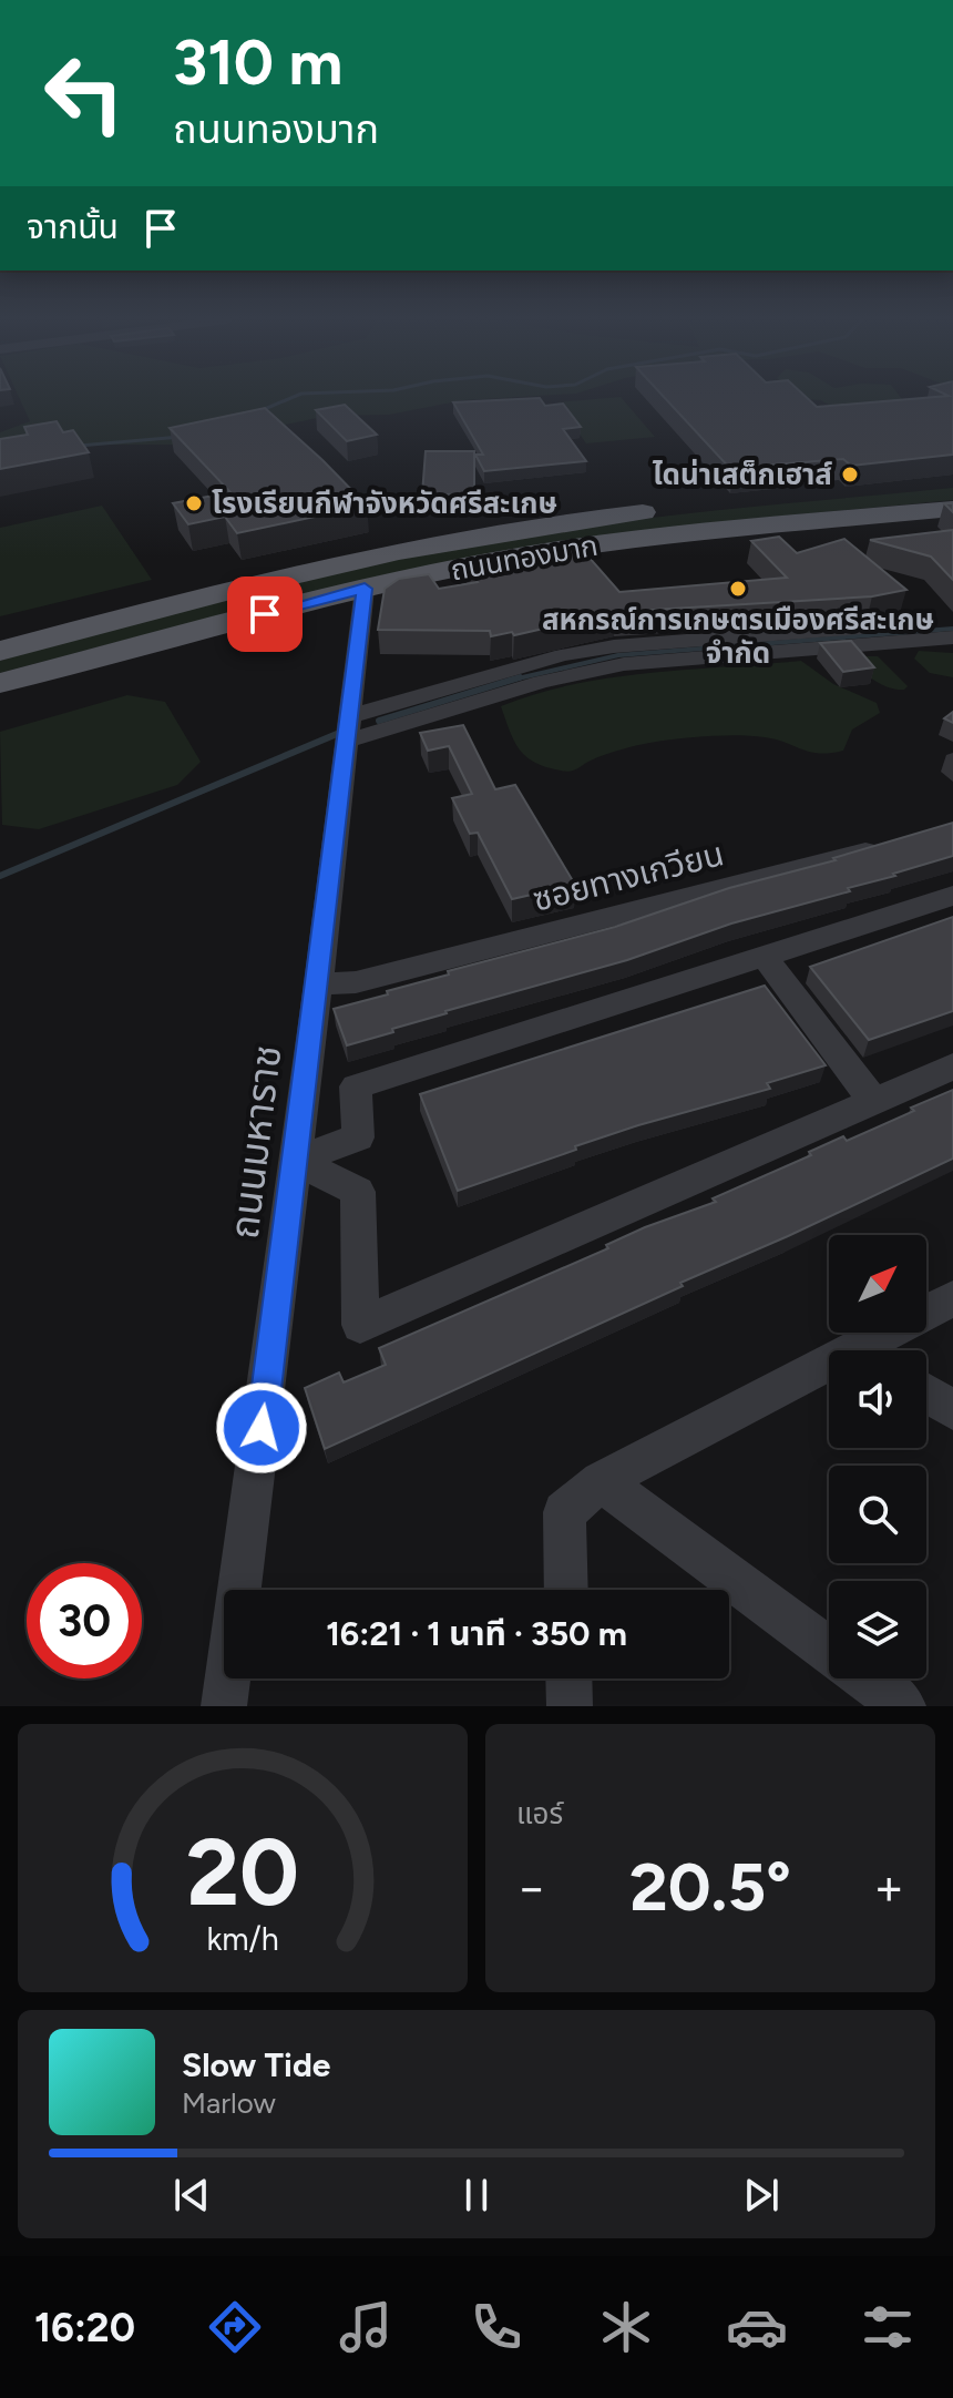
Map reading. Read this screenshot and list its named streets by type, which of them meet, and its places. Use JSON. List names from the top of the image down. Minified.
{"streets":{"main road":["ถนนทองมาก"],"street":["ซอยทางเกวียน","ถนนมหาราช"]},"crossings":[["ถนนทองมาก","ถนนมหาราช"],["ซอยทางเกวียน","ถนนมหาราช"]],"places":["ไดน่าเสต็กเฮาส์","โรงเรียนกีฬาจังหวัดศรีสะเกษ","สหกรณ์การเกษตรเมืองศรีสะเกษ จำกัด"],"north":"top right","page":{"turn":["310 m","ถนนทองมาก"],"then":"จากนั้น","limit":"30","trip":"16:21 · 1 นาที · 350 m","tile":"แอร์","heat":["−","20.5°","+"],"song":["Slow Tide","Marlow"],"tabs":"16:20","gauge":["20","km/h"]}}
